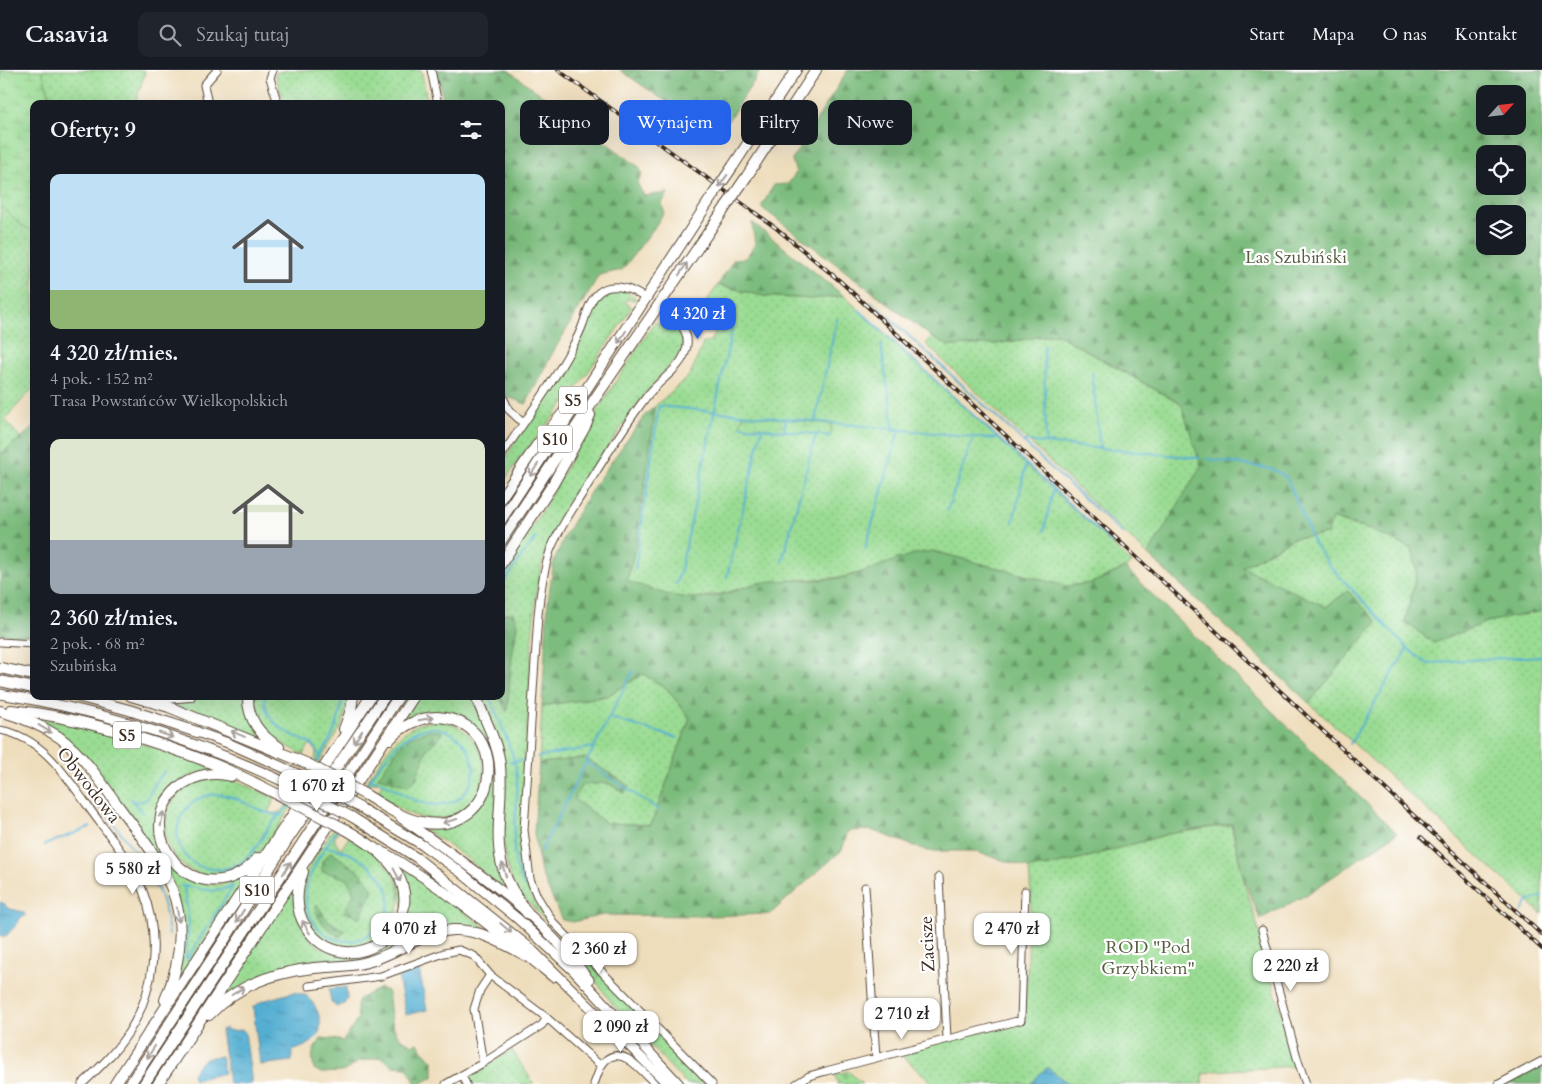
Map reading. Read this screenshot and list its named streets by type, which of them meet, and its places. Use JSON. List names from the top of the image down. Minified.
{"streets":{"highway":["S5","S10"],"street":["Obwodowa","Zacisze"]},"crossings":[["S5","S10"]],"parks":["Las Szubiński","ROD \"Pod Grzybkiem\""],"north":"top right","page":{"header":"Casavia","search":"Szukaj tutaj","nav":["Start","Mapa","O nas","Kontakt"],"chip":["Kupno","Wynajem","Filtry","Nowe"],"heading":"Oferty: 9","list":[{"name":"4 320 zł/mies.","note":"4 pok. · 152 m² · Trasa Powstańców Wielkopolskich"},{"name":"2 360 zł/mies.","note":"2 pok. · 68 m² · Szubińska"}],"price":["4 320 zł","1 670 zł","5 580 zł","4 070 zł","2 470 zł","2 360 zł","2 220 zł","2 710 zł","2 090 zł"]}}
